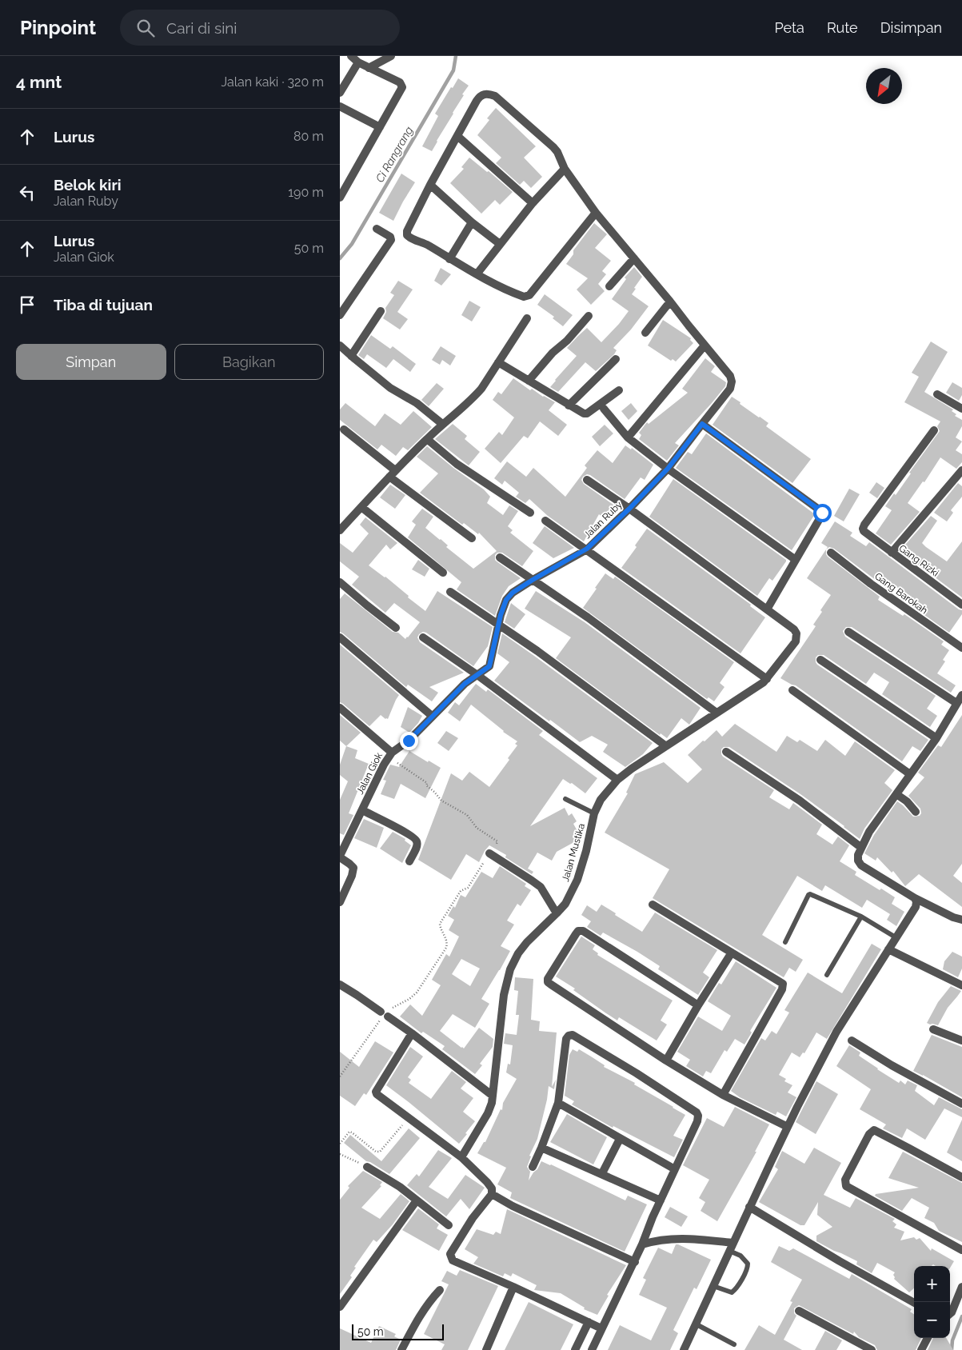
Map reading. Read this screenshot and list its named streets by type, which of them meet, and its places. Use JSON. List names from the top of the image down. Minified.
{"streets":{"street":["Jalan Ruby","Gang Rizki","Gang Barokah","Jalan Giok","Jalan Mustika"]},"crossings":[["Jalan Ruby","Jalan Giok"]],"water":["Ci Rangrang"],"scale_bar":"50 m","north":"bottom left","page":{"header":"Pinpoint","search":"Cari di sini","nav":["Peta","Rute","Disimpan"],"heading":["4 mnt","Jalan kaki · 320 m"],"list":[["Lurus","80 m"],["Belok kiri","Jalan Ruby","190 m"],["Lurus","Jalan Giok","50 m"],"Tiba di tujuan"],"buttons":["Simpan","Bagikan"],"map_buttons":["+","−"],"scale":"50 m"}}
